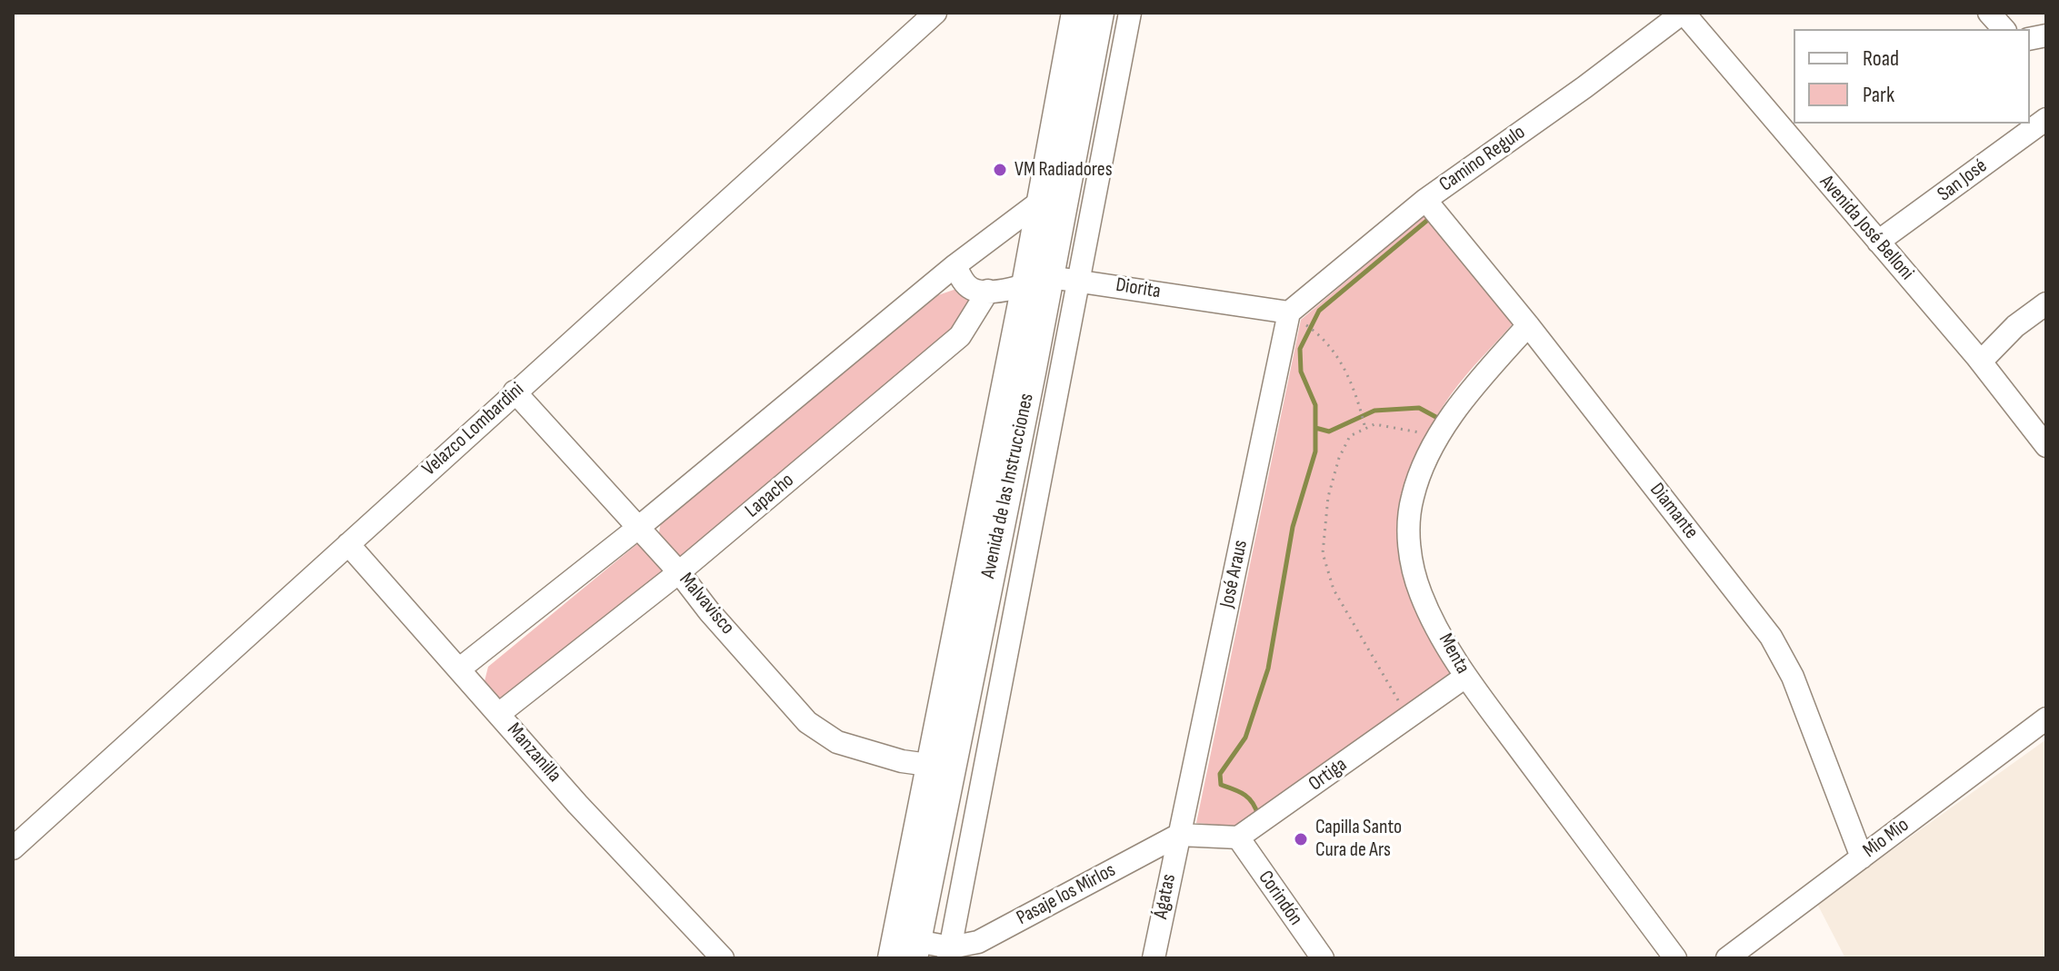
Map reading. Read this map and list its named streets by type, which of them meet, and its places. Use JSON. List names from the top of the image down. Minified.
{"streets":{"main road":["Avenida de las Instrucciones"],"street":["Camino Regulo","San José","Avenida José Belloni","Diorita","Velazco Lombardini","Lapacho","Diamante","José Araus","Malvavisco","Menta","Manzanilla","Ortiga","Mio Mio","Pasaje los Mirlos","Ágatas","Corindón"]},"crossings":[["Camino Regulo","Avenida José Belloni"],["Camino Regulo","Diorita"],["Camino Regulo","Diamante"],["Camino Regulo","José Araus"],["San José","Avenida José Belloni"],["Diorita","Avenida de las Instrucciones"],["Diorita","Lapacho"],["Diorita","José Araus"],["Velazco Lombardini","Malvavisco"],["Velazco Lombardini","Manzanilla"],["Avenida de las Instrucciones","Malvavisco"],["Avenida de las Instrucciones","Pasaje los Mirlos"],["Lapacho","Malvavisco"],["Lapacho","Manzanilla"],["Diamante","Menta"],["Diamante","Mio Mio"],["José Araus","Pasaje los Mirlos"],["José Araus","Ágatas"],["Menta","Ortiga"],["Ortiga","Corindón"],["Pasaje los Mirlos","Ágatas"]],"places":["VM Radiadores","Capilla Santo Cura de Ars"],"legend":["Road","Park"]}
